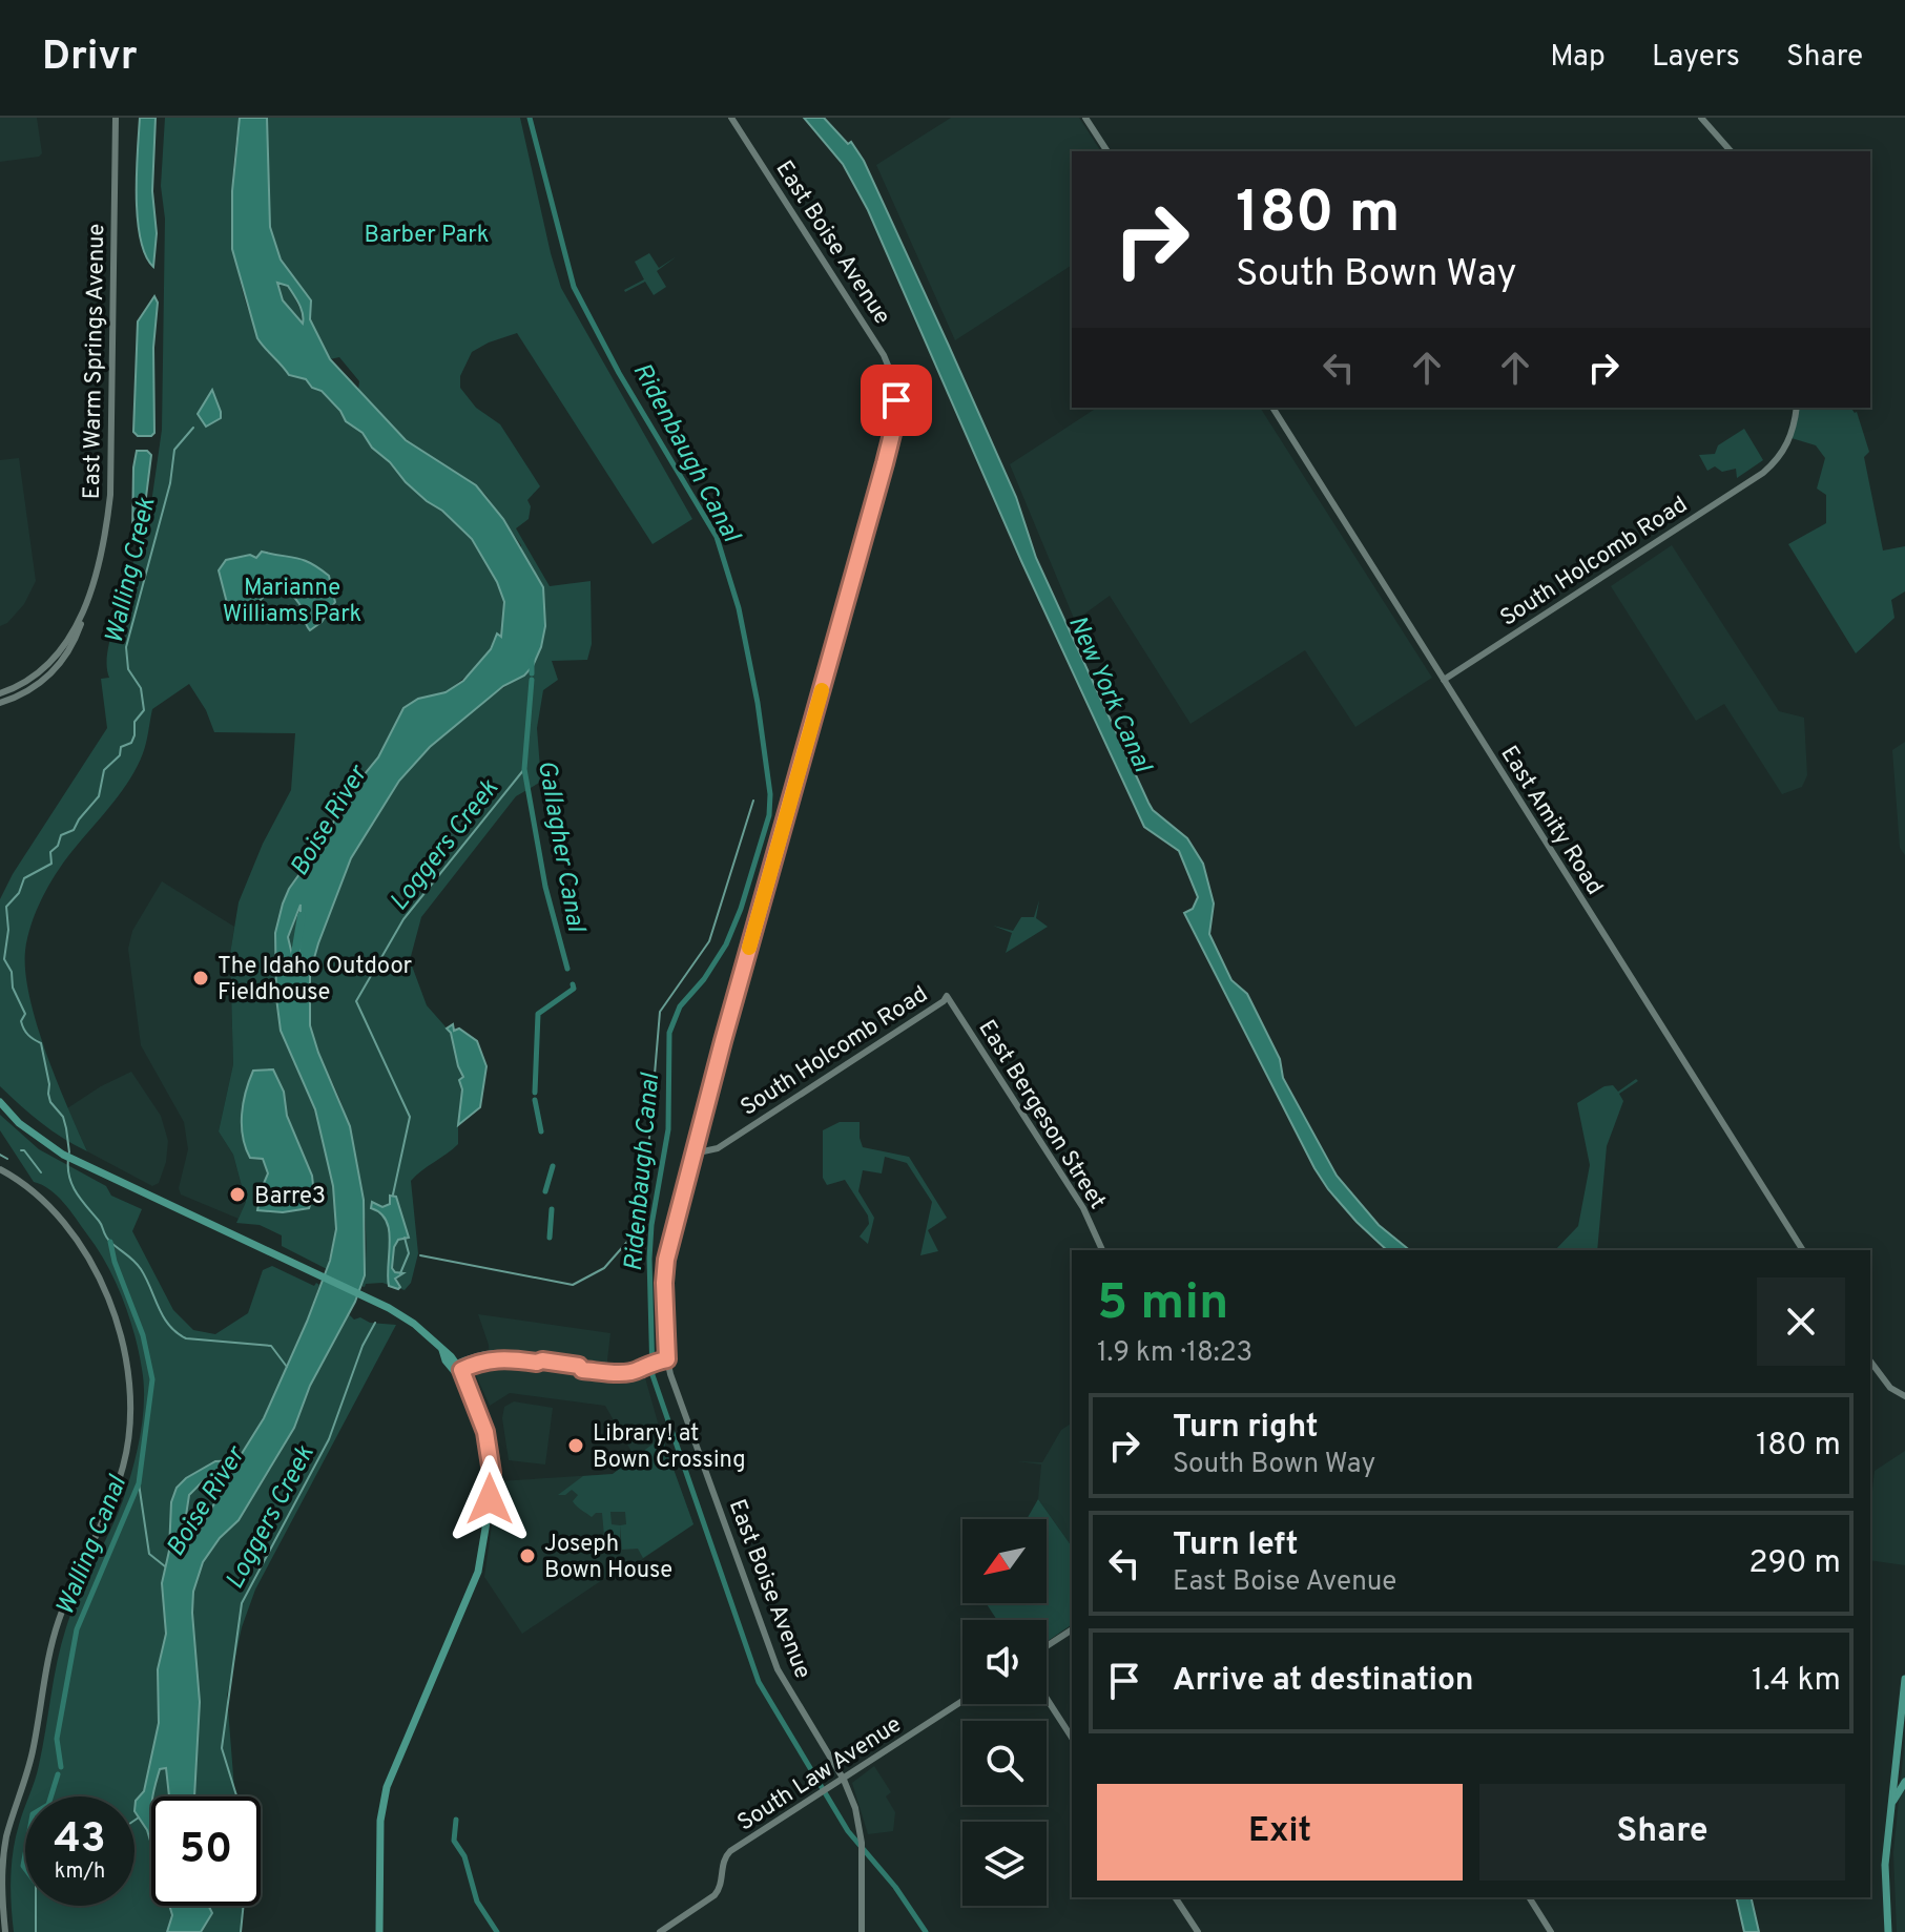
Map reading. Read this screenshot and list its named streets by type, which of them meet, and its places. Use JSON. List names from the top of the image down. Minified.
{"streets":{"street":["East Boise Avenue","East Warm Springs Avenue","South Holcomb Road","East Amity Road","East Bergeson Street","South Law Avenue"]},"crossings":[["East Boise Avenue","South Holcomb Road"],["East Boise Avenue","South Law Avenue"],["South Holcomb Road","East Amity Road"],["South Holcomb Road","East Bergeson Street"]],"water":["Ridenbaugh Canal","Walling Creek","New York Canal","Boise River","Loggers Creek","Gallagher Canal","Walling Canal"],"parks":["Barber Park","Marianne Williams Park"],"places":["The Idaho Outdoor Fieldhouse","Barre3","Library! at Bown Crossing","Joseph Bown House"],"north":"bottom left","page":{"header":"Drivr","nav":["Map","Layers","Share"],"turn":["180 m","South Bown Way"],"heading":["5 min","1.9 km · 18:23"],"list":[{"name":"Turn right","note":"South Bown Way","value":"180 m"},{"name":"Turn left","note":"East Boise Avenue","value":"290 m"},{"name":"Arrive at destination","value":"1.4 km"}],"buttons":["Exit","Share"],"speed":"43 km/h","limit":"50"}}
